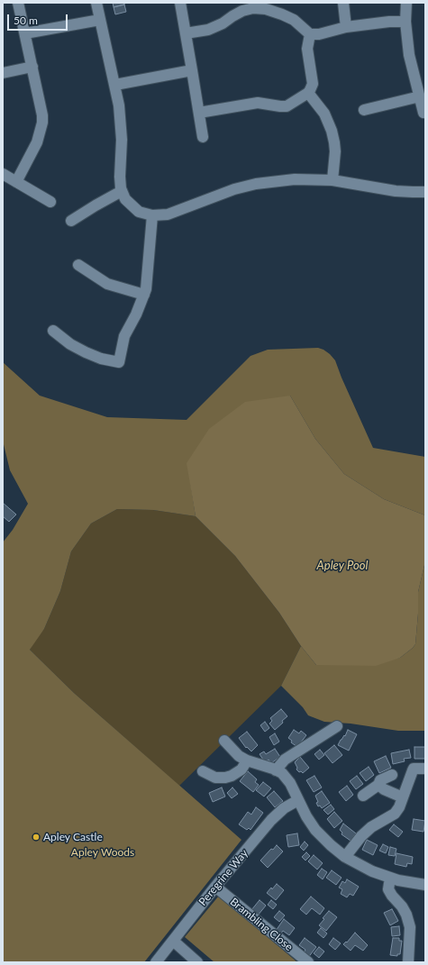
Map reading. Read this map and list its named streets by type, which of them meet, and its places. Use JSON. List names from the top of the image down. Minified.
{"streets":{"street":["Peregrine Way","Brambling Close"]},"crossings":[["Peregrine Way","Brambling Close"]],"water":["Apley Pool"],"parks":["Apley Woods"],"places":["Apley Castle"],"scale_bar":"50 m"}
